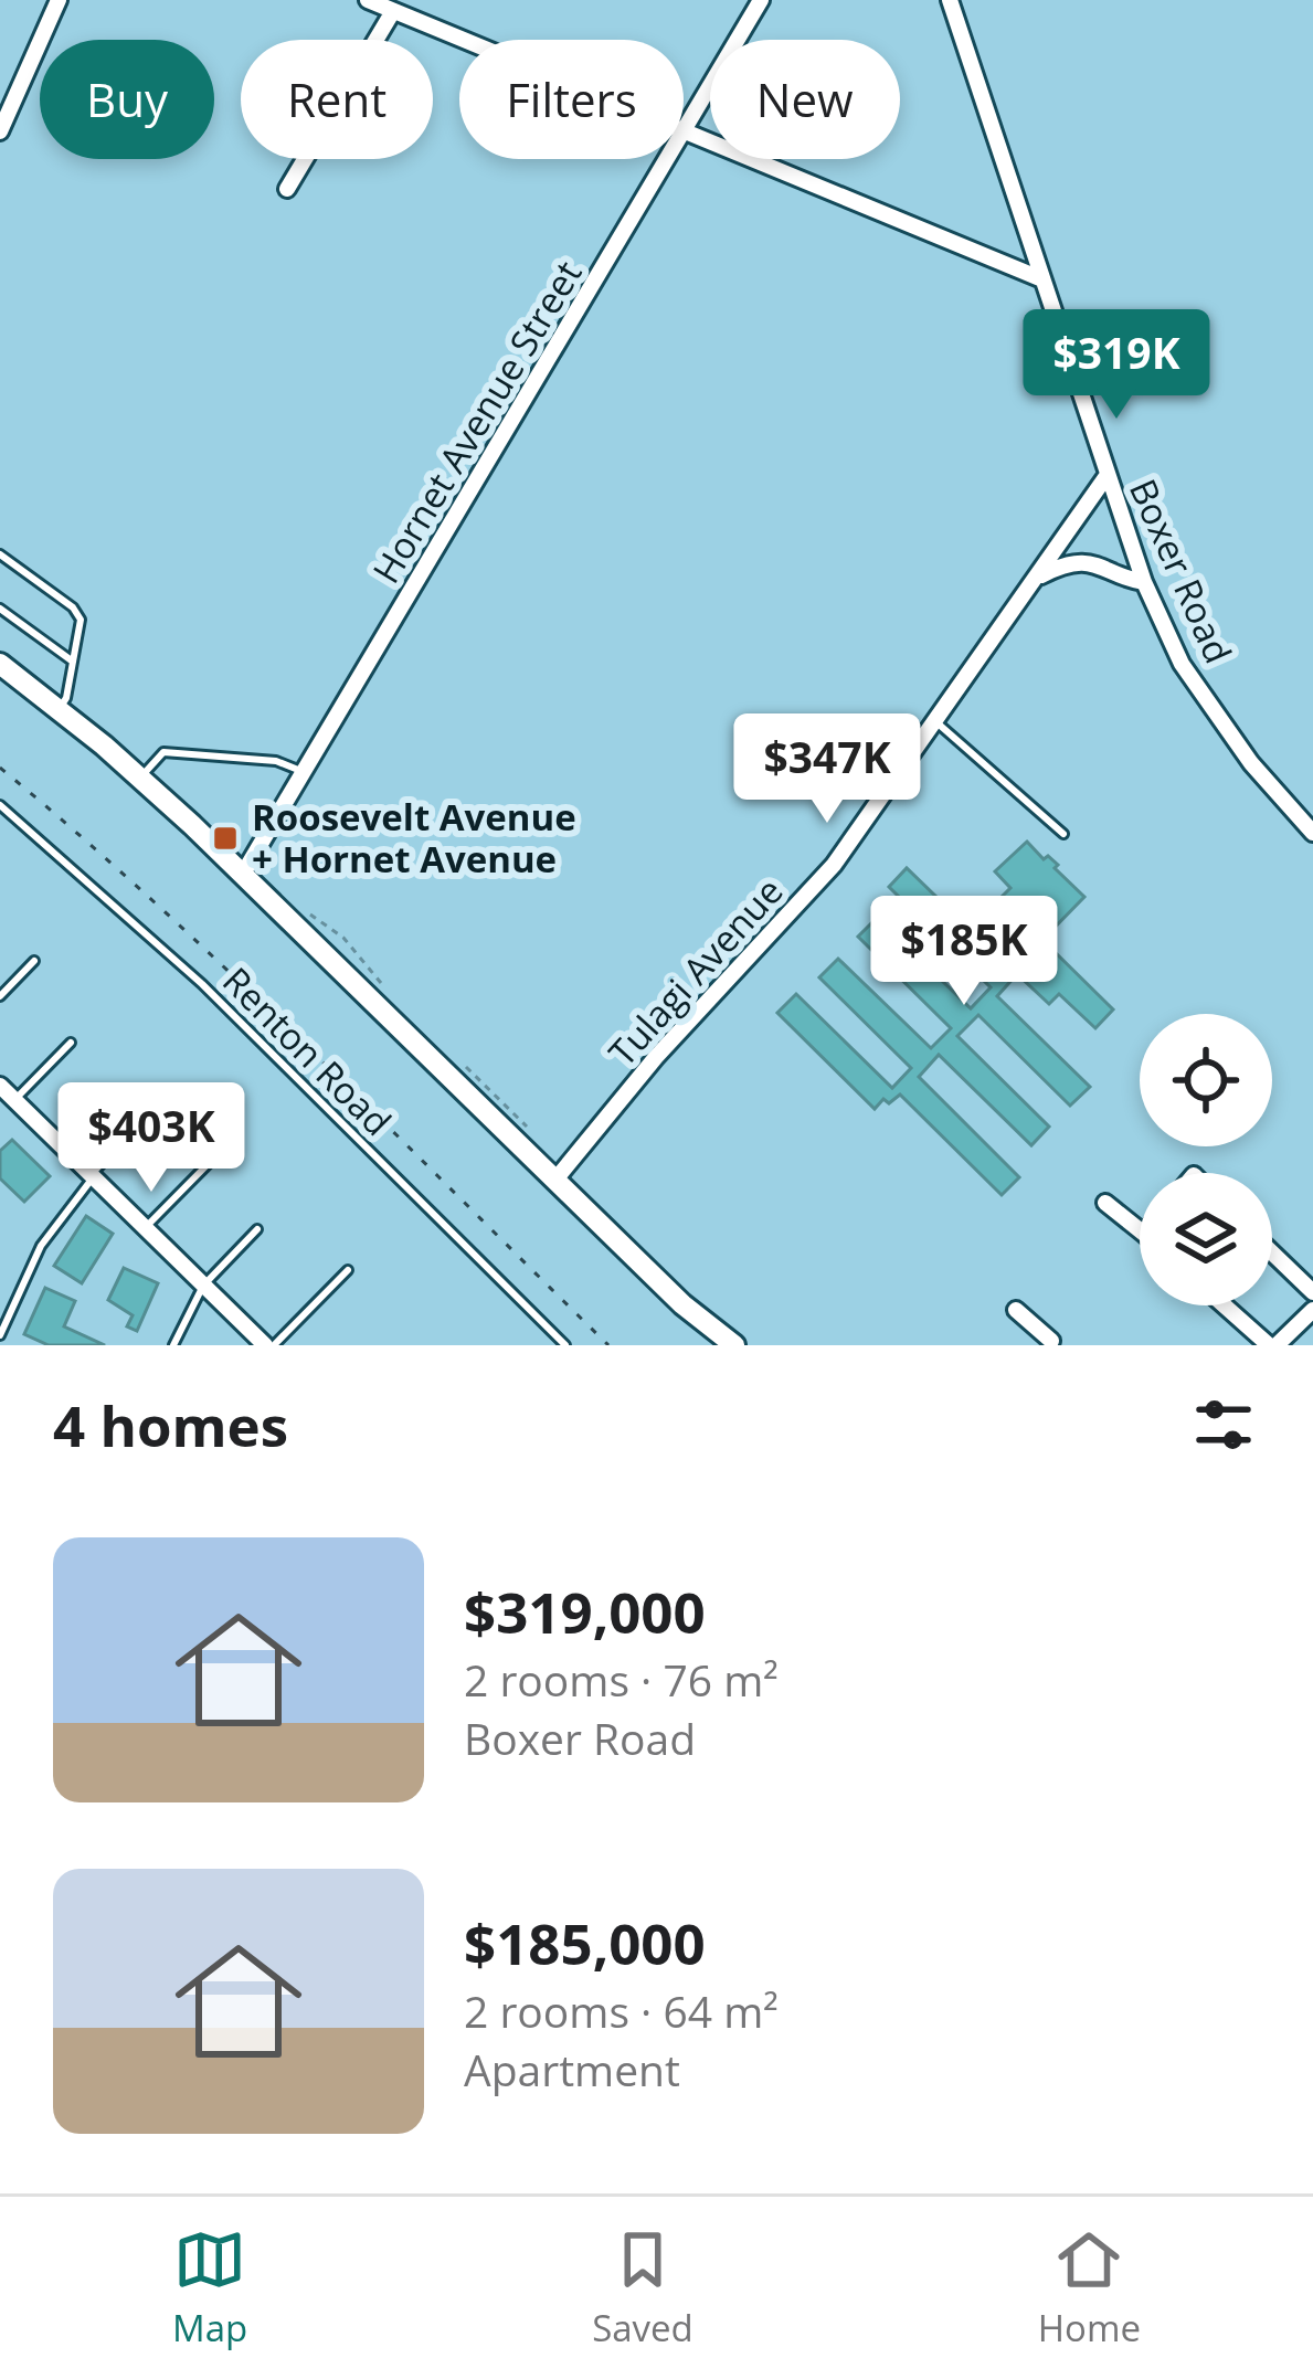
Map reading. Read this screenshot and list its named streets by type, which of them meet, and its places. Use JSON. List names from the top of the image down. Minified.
{"streets":{"street":["Hornet Avenue Street","Boxer Road","Tulagi Avenue"],"lane":["Renton Road"]},"crossings":[["Boxer Road","Tulagi Avenue"]],"places":{"transit":["Roosevelt Avenue + Hornet Avenue"]},"page":{"chip":["Buy","Rent","Filters","New"],"price":["$319K","$347K","$185K","$403K"],"heading":"4 homes","list":[{"name":"$319,000","note":"2 rooms · 76 m² · Boxer Road"},{"name":"$185,000","note":"2 rooms · 64 m² · Apartment"}],"tabs":["Map","Saved","Home"]}}
